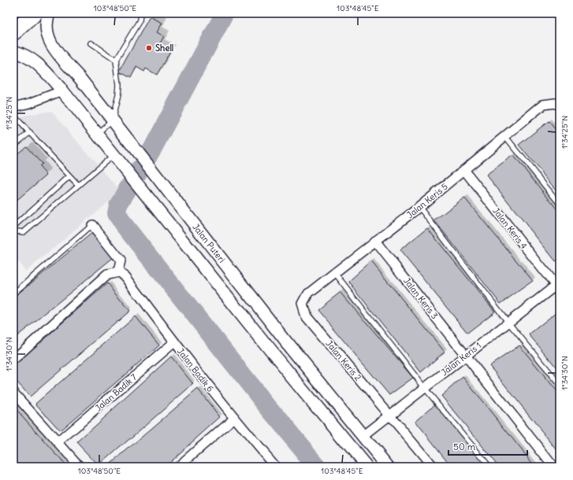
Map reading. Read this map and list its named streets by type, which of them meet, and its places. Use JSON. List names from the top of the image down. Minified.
{"streets":{"main road":["Jalan Puteri"],"street":["Jalan Keris 5","Jalan Keris 4","Jalan Keris 3","Jalan Keris 1","Jalan Keris 2","Jalan Badik 6","Jalan Badik 7"]},"crossings":[["Jalan Keris 5","Jalan Keris 4"],["Jalan Keris 5","Jalan Keris 3"],["Jalan Keris 5","Jalan Keris 2"],["Jalan Keris 4","Jalan Keris 1"],["Jalan Puteri","Jalan Keris 1"],["Jalan Keris 3","Jalan Keris 1"],["Jalan Keris 1","Jalan Keris 2"],["Jalan Badik 6","Jalan Badik 7"]],"places":["Shell"],"scale_bar":"50 m","coordinates":["103°48'50\"E","103°48'45\"E","1°34'25\"N","1°34'30\"N"]}
